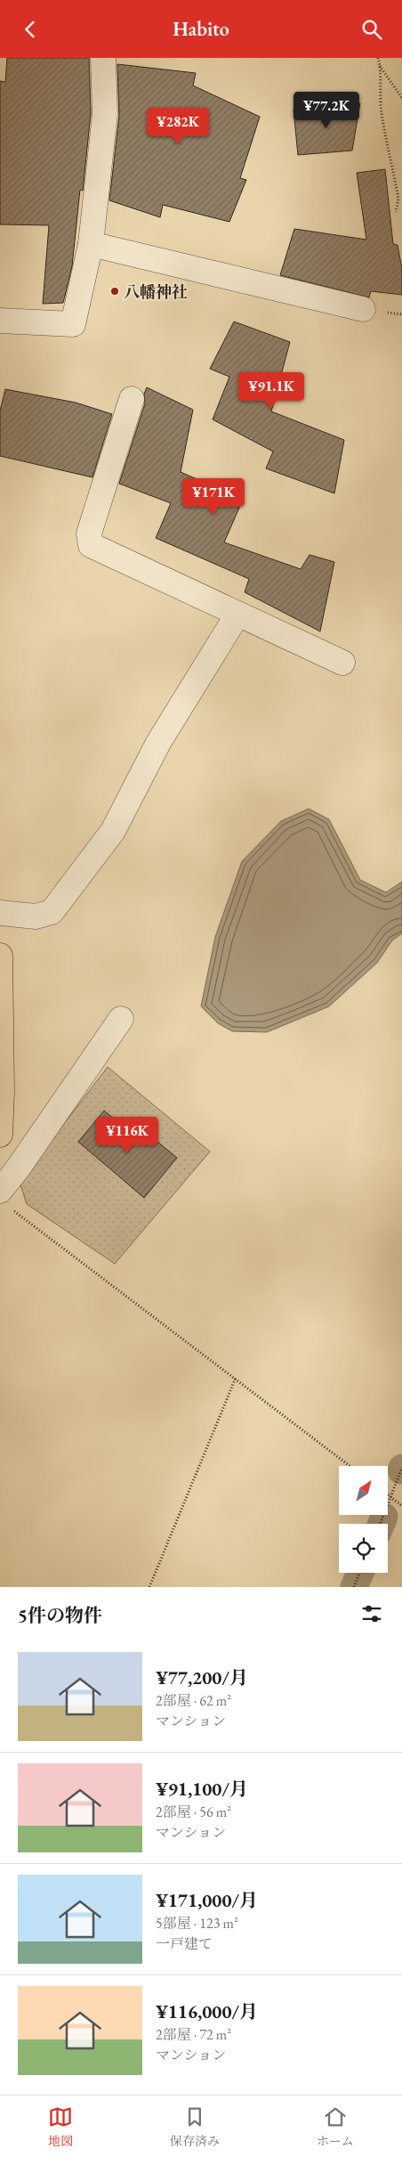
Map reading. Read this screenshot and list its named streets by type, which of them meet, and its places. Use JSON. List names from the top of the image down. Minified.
{"places":["八幡神社"],"north":"top right","page":{"header":"Habito","price":["¥77.2K","¥282K","¥91.1K","¥171K","¥116K"],"heading":"5件の物件","list":[{"name":"¥77,200/月","note":"2部屋 · 62 m² · マンション"},{"name":"¥91,100/月","note":"2部屋 · 56 m² · マンション"},{"name":"¥171,000/月","note":"5部屋 · 123 m² · 一戸建て"},{"name":"¥116,000/月","note":"2部屋 · 72 m² · マンション"}],"tabs":["地図","保存済み","ホーム"]}}
